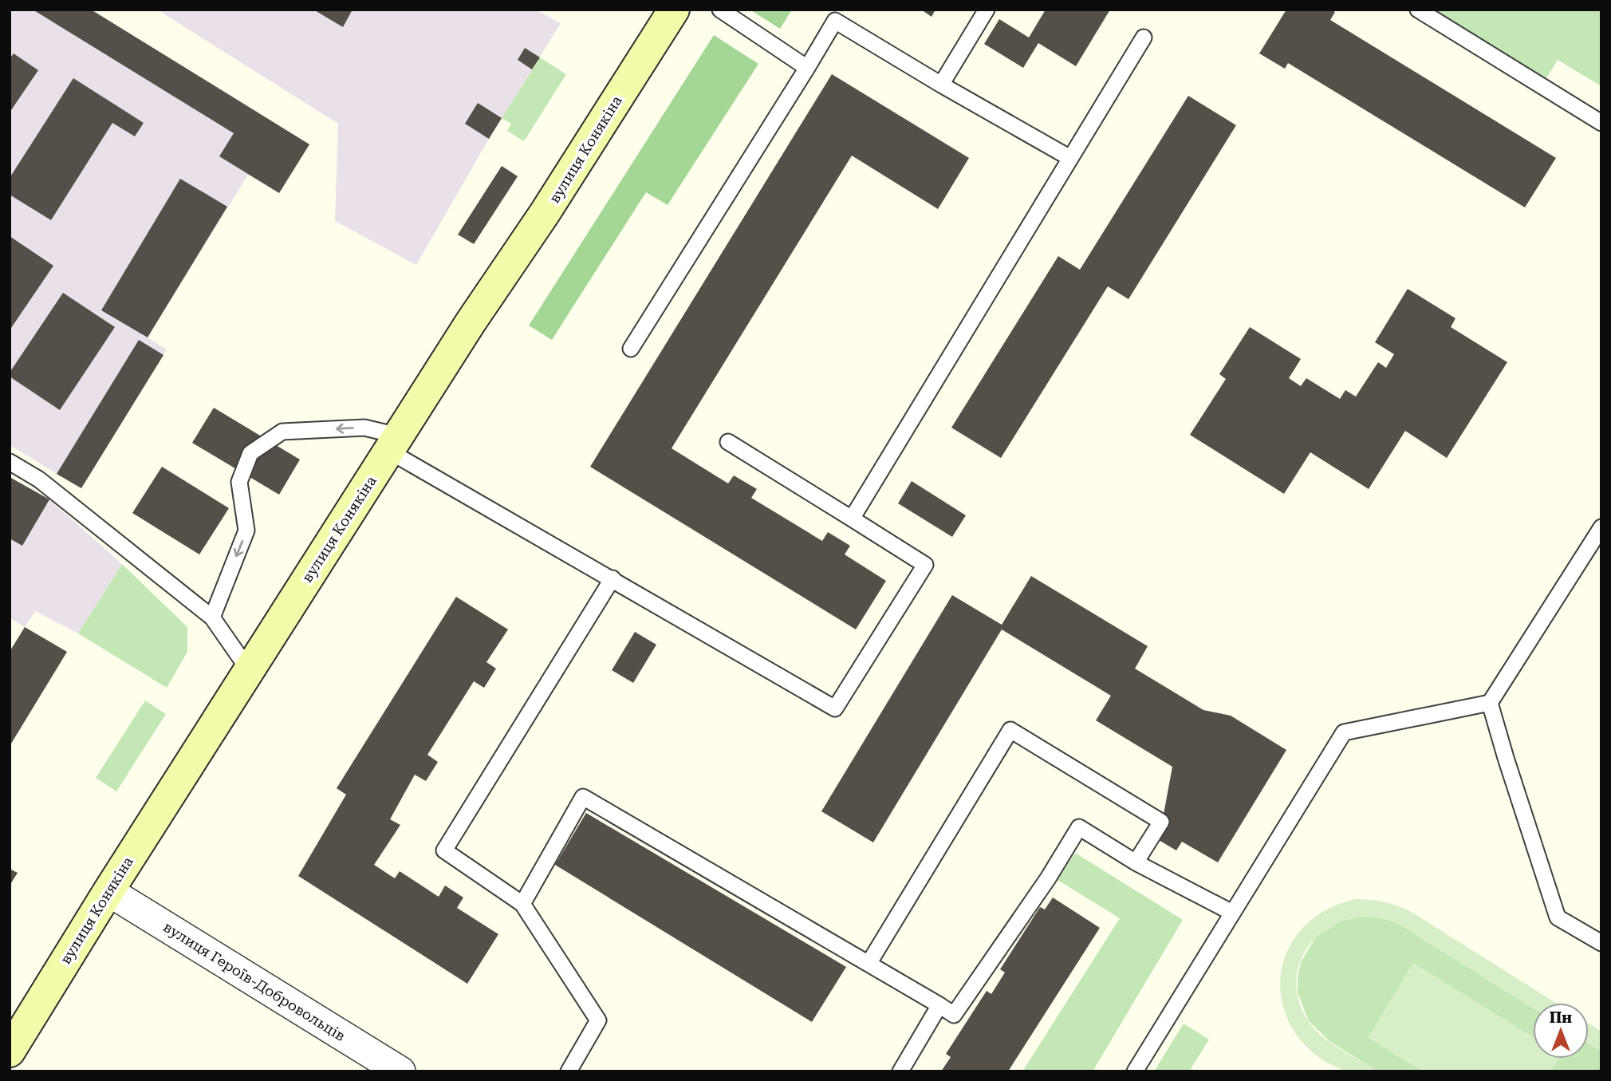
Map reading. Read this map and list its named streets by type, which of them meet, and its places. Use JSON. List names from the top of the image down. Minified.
{"streets":{"main road":["вулиця Конякіна"],"street":["вулиця Героїв-Добровольців"]},"crossings":[["вулиця Конякіна","вулиця Героїв-Добровольців"]],"north":"top"}
